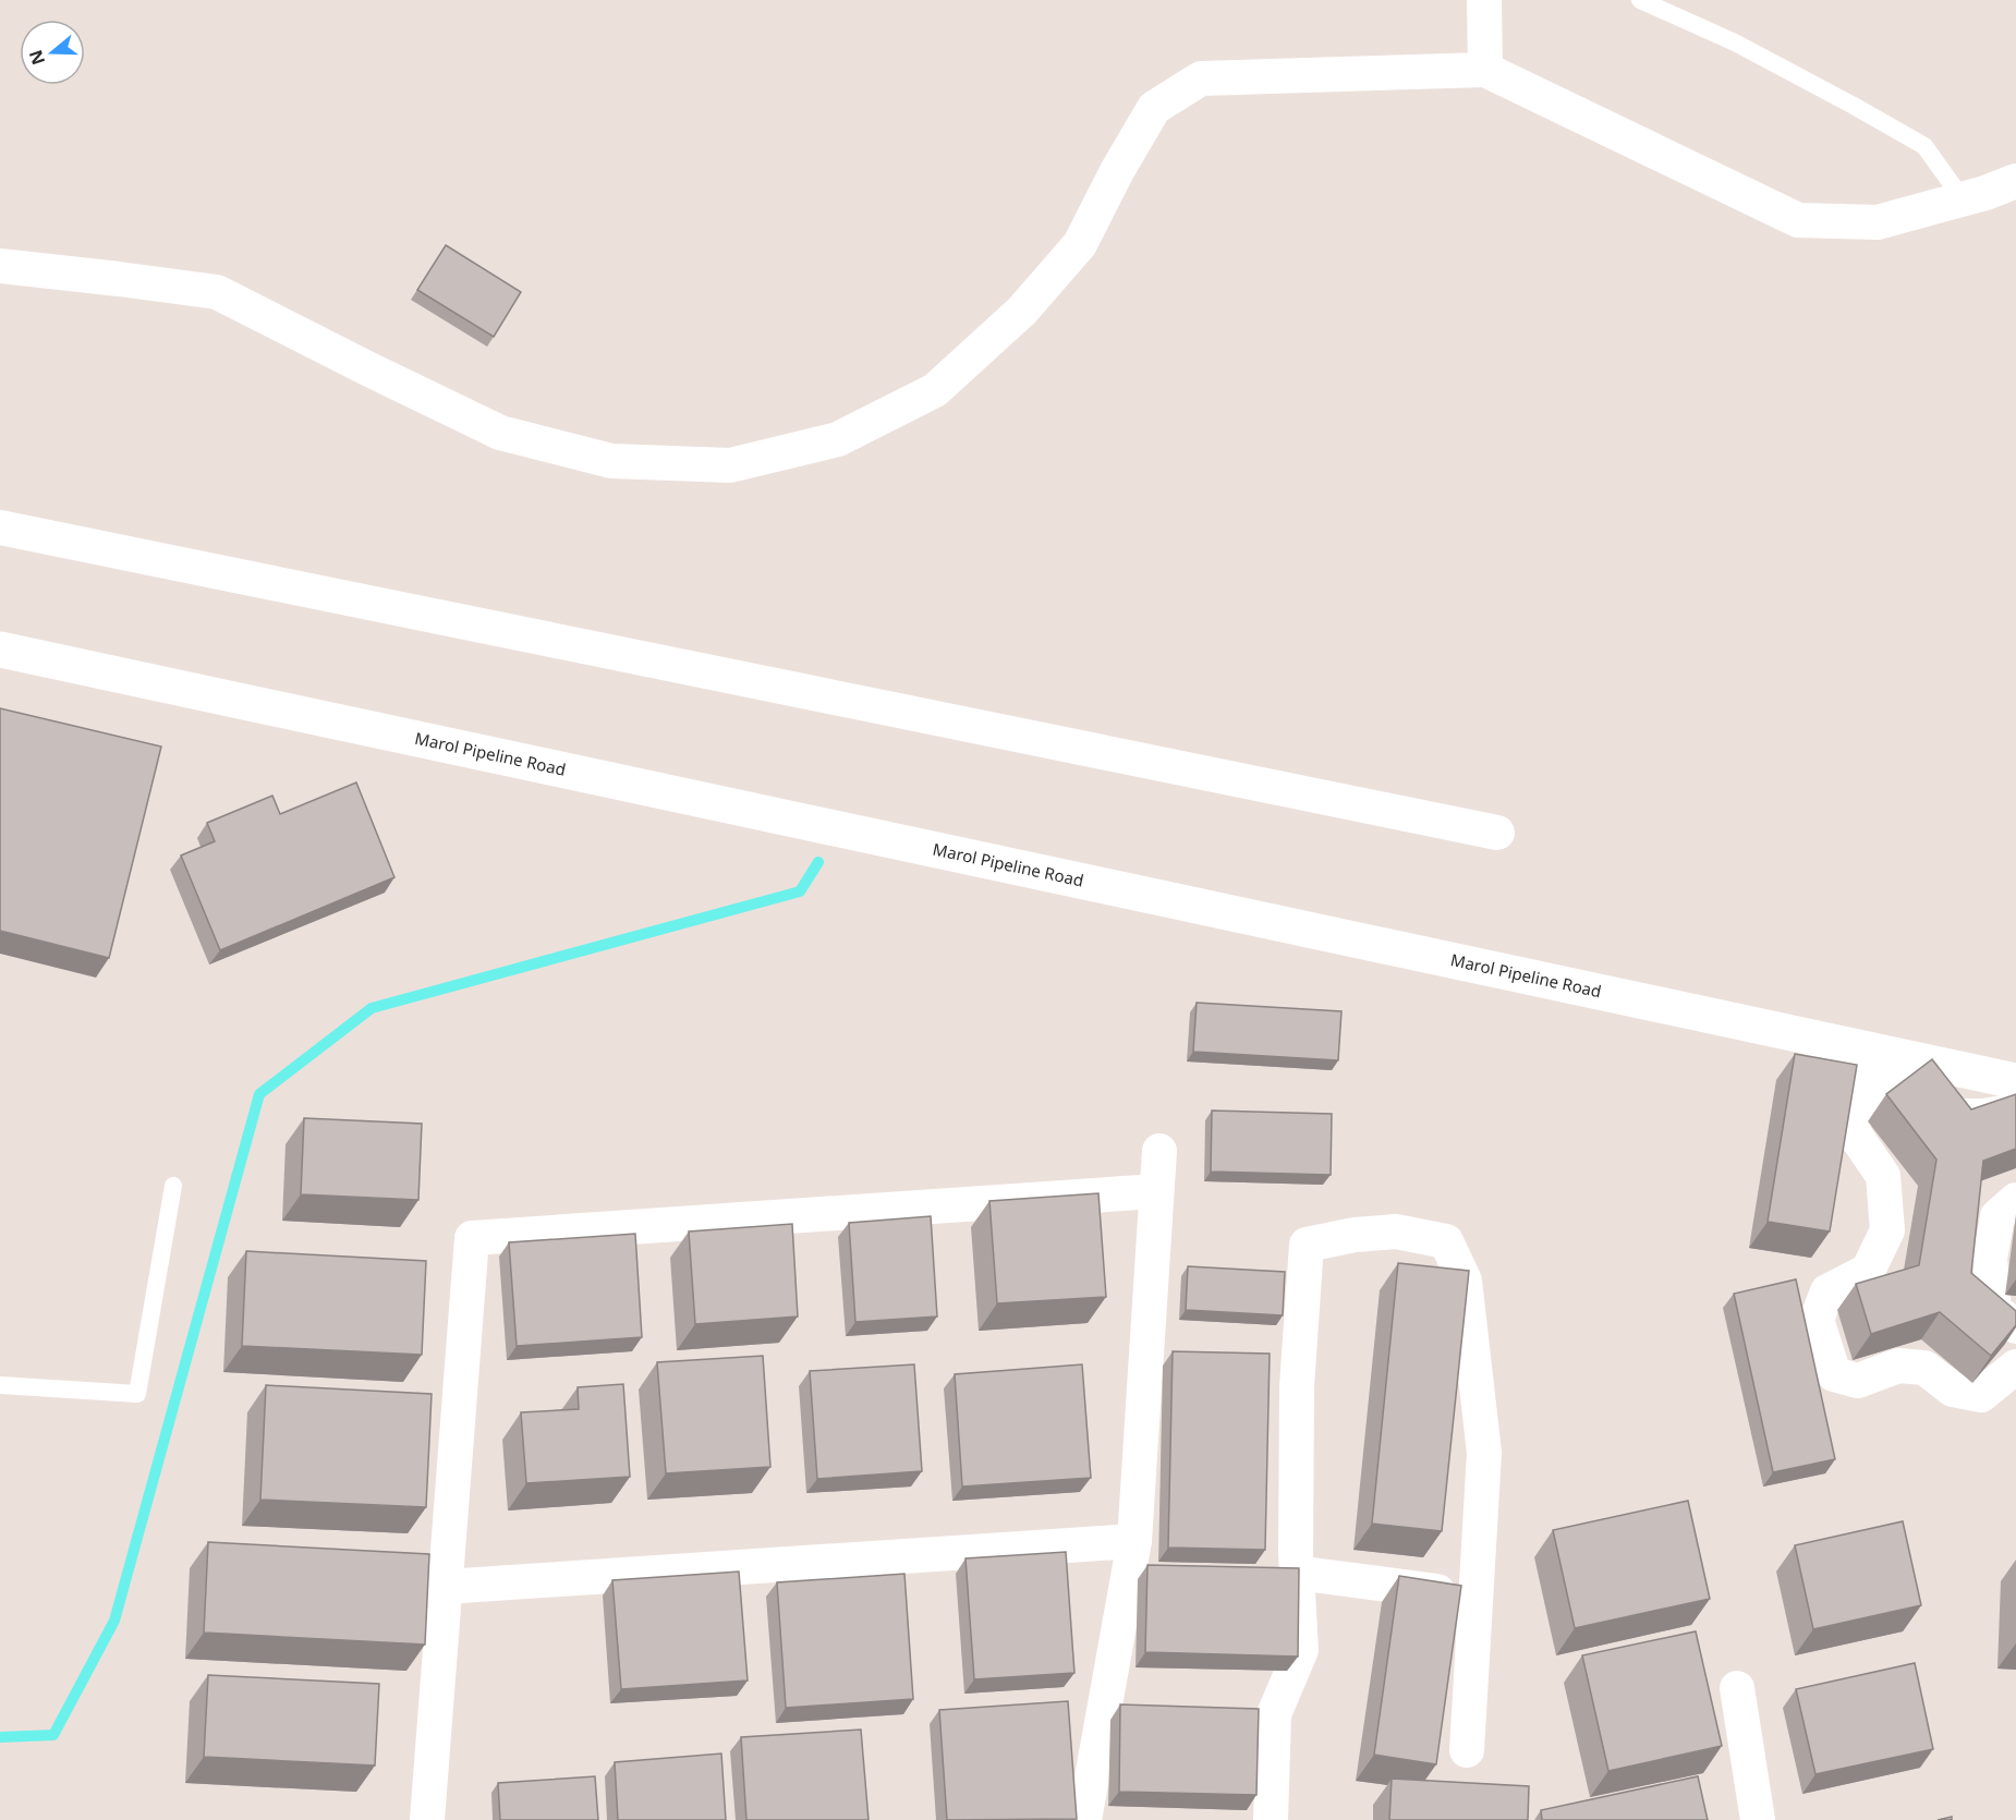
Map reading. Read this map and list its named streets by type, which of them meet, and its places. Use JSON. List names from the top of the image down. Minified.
{"streets":{"street":["Marol Pipeline Road"]},"north":"left"}
